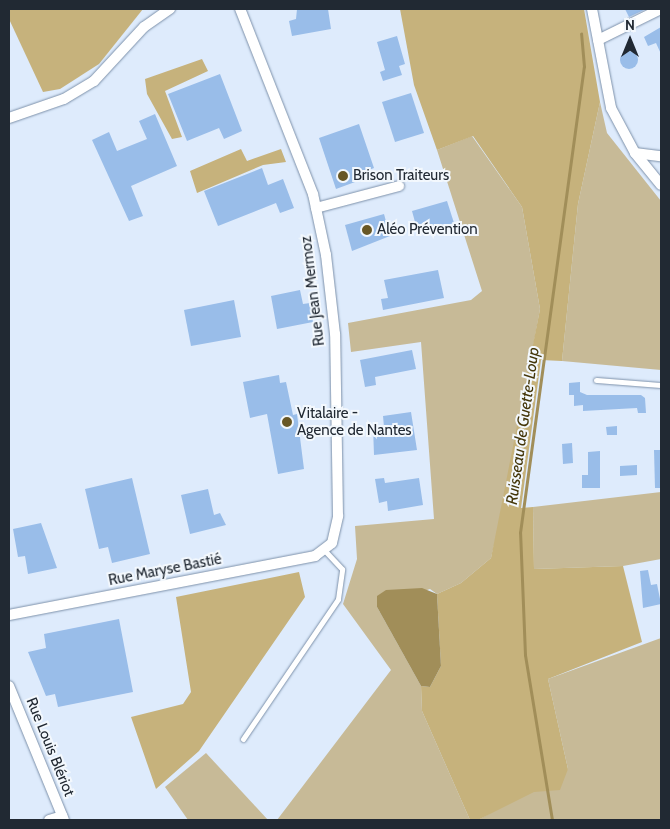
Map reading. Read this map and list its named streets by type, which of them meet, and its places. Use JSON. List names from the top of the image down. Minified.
{"streets":{"street":["Rue Jean Mermoz","Rue Maryse Bastié","Rue Louis Blériot"]},"crossings":[["Rue Jean Mermoz","Rue Maryse Bastié"]],"water":["Ruisseau de Guette-Loup"],"places":["Brison Traiteurs","Aléo Prévention","Vitalaire - Agence de Nantes"],"north":"top"}
